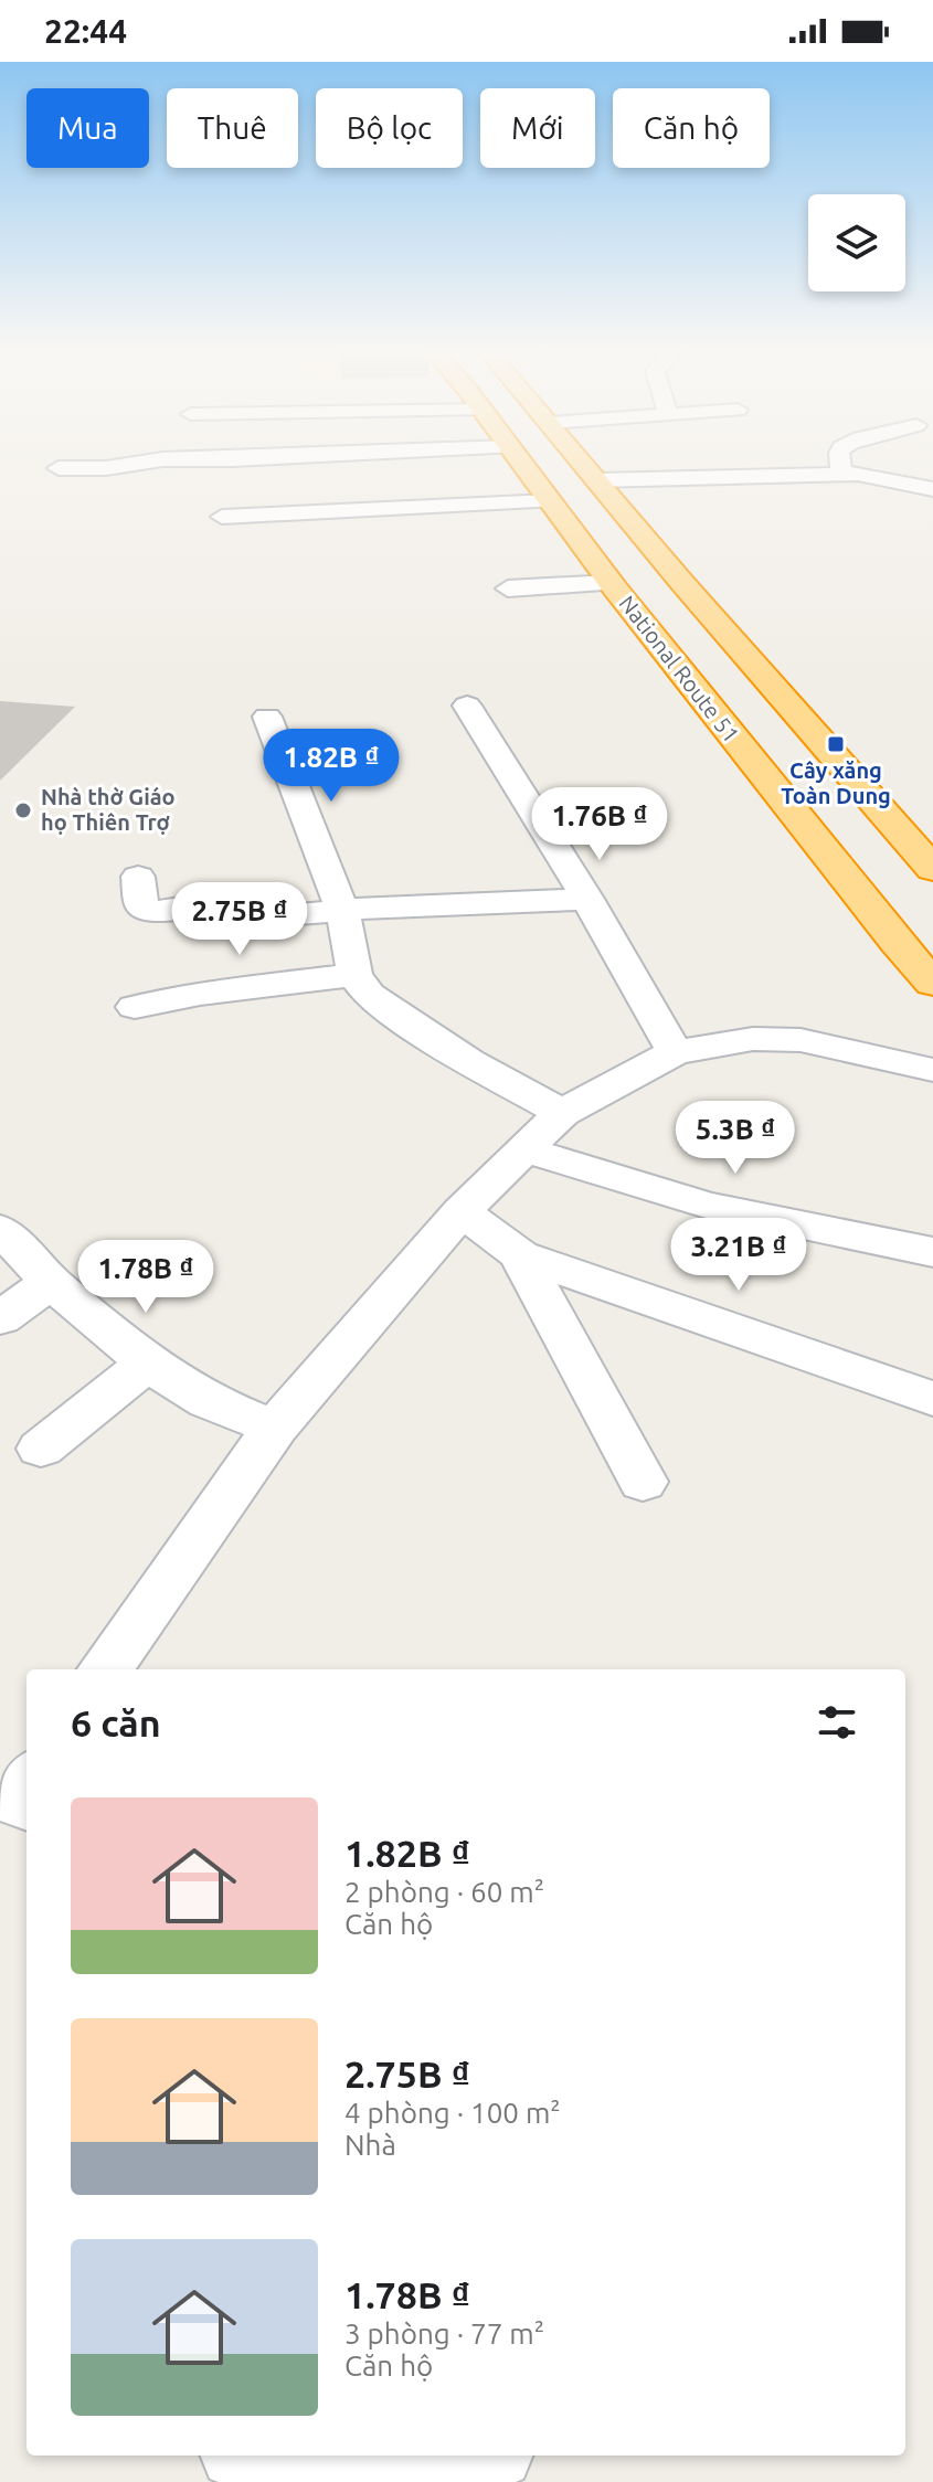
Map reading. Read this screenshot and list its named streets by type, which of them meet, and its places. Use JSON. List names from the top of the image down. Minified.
{"streets":{"highway":["National Route 51"]},"places":{"transit":["Cây xăng Toàn Dung"],"other":["Nhà thờ Giáo họ Thiên Trợ"]},"page":{"status":"22:44","chip":["Mua","Thuê","Bộ lọc","Mới","Căn hộ"],"price":["1.82B ₫","1.76B ₫","2.75B ₫","5.3B ₫","3.21B ₫","1.78B ₫"],"heading":"6 căn","list":[{"name":"1.82B ₫","note":"2 phòng · 60 m² · Căn hộ"},{"name":"2.75B ₫","note":"4 phòng · 100 m² · Nhà"},{"name":"1.78B ₫","note":"3 phòng · 77 m² · Căn hộ"}]}}
